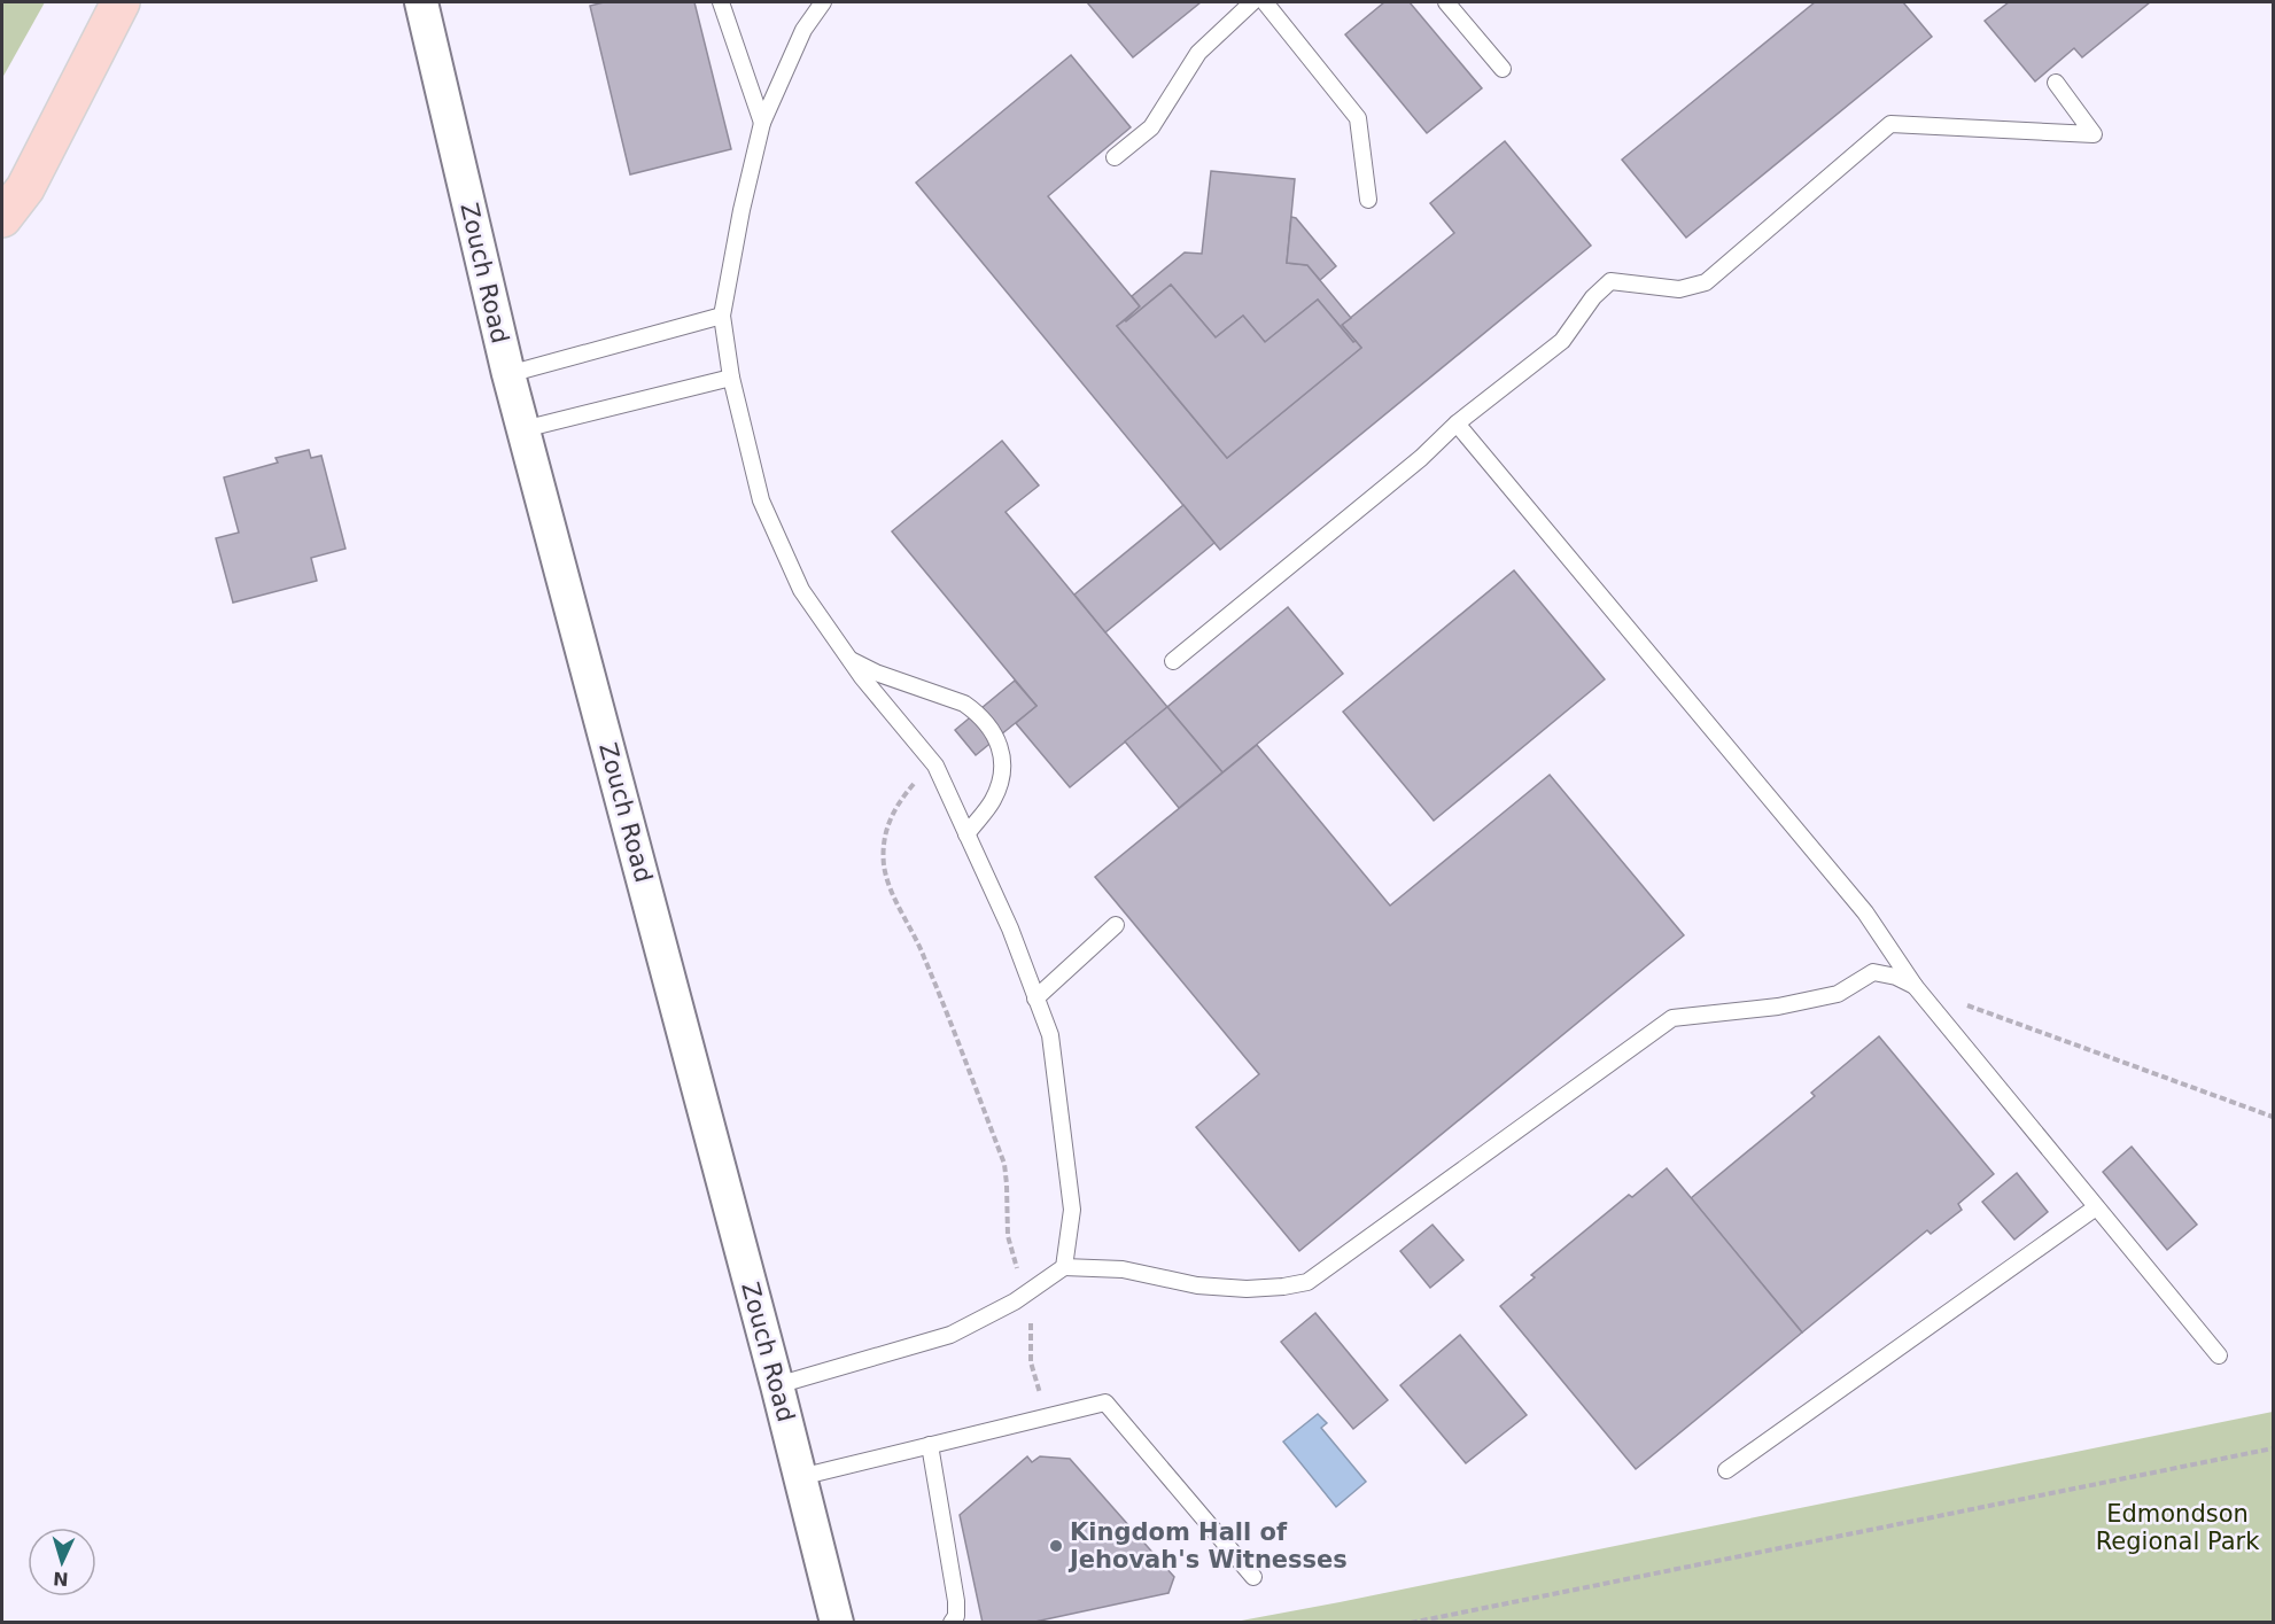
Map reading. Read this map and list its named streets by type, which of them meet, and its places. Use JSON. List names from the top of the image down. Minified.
{"streets":{"street":["Zouch Road"]},"parks":["Edmondson Regional Park"],"places":["Kingdom Hall of Jehovah's Witnesses"],"north":"bottom"}
